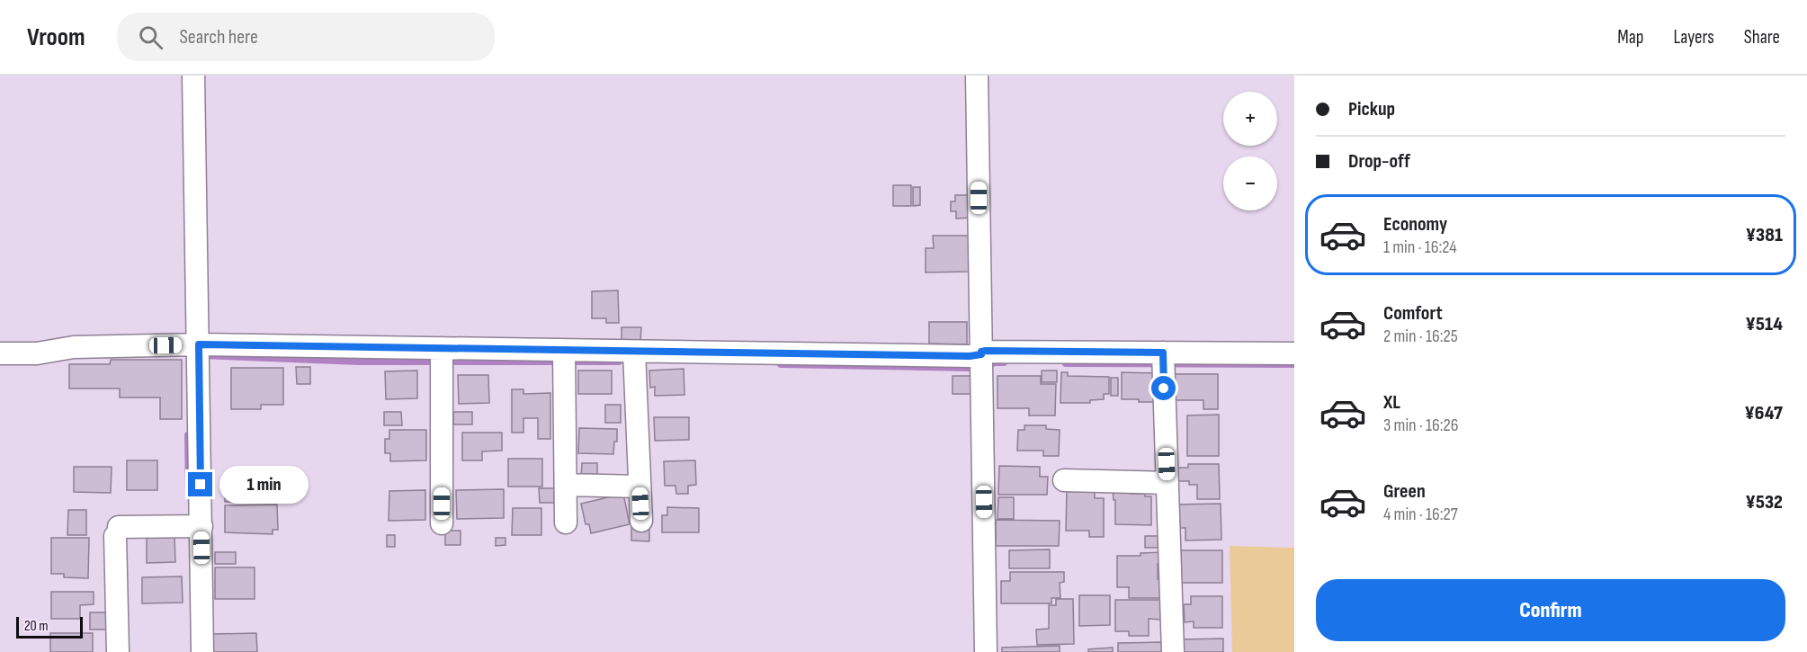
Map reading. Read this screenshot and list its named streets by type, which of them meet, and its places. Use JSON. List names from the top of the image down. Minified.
{"scale_bar":"20 m","page":{"header":"Vroom","search":"Search here","nav":["Map","Layers","Share"],"banner":["Pickup","Drop-off"],"map_buttons":["+","−"],"list":[{"name":"Economy","note":"1 min · 16:24","value":"¥381"},{"name":"Comfort","note":"2 min · 16:25","value":"¥514"},{"name":"XL","note":"3 min · 16:26","value":"¥647"},{"name":"Green","note":"4 min · 16:27","value":"¥532"}],"bubble":"1 min","buttons":"Confirm","scale":"20 m"}}
